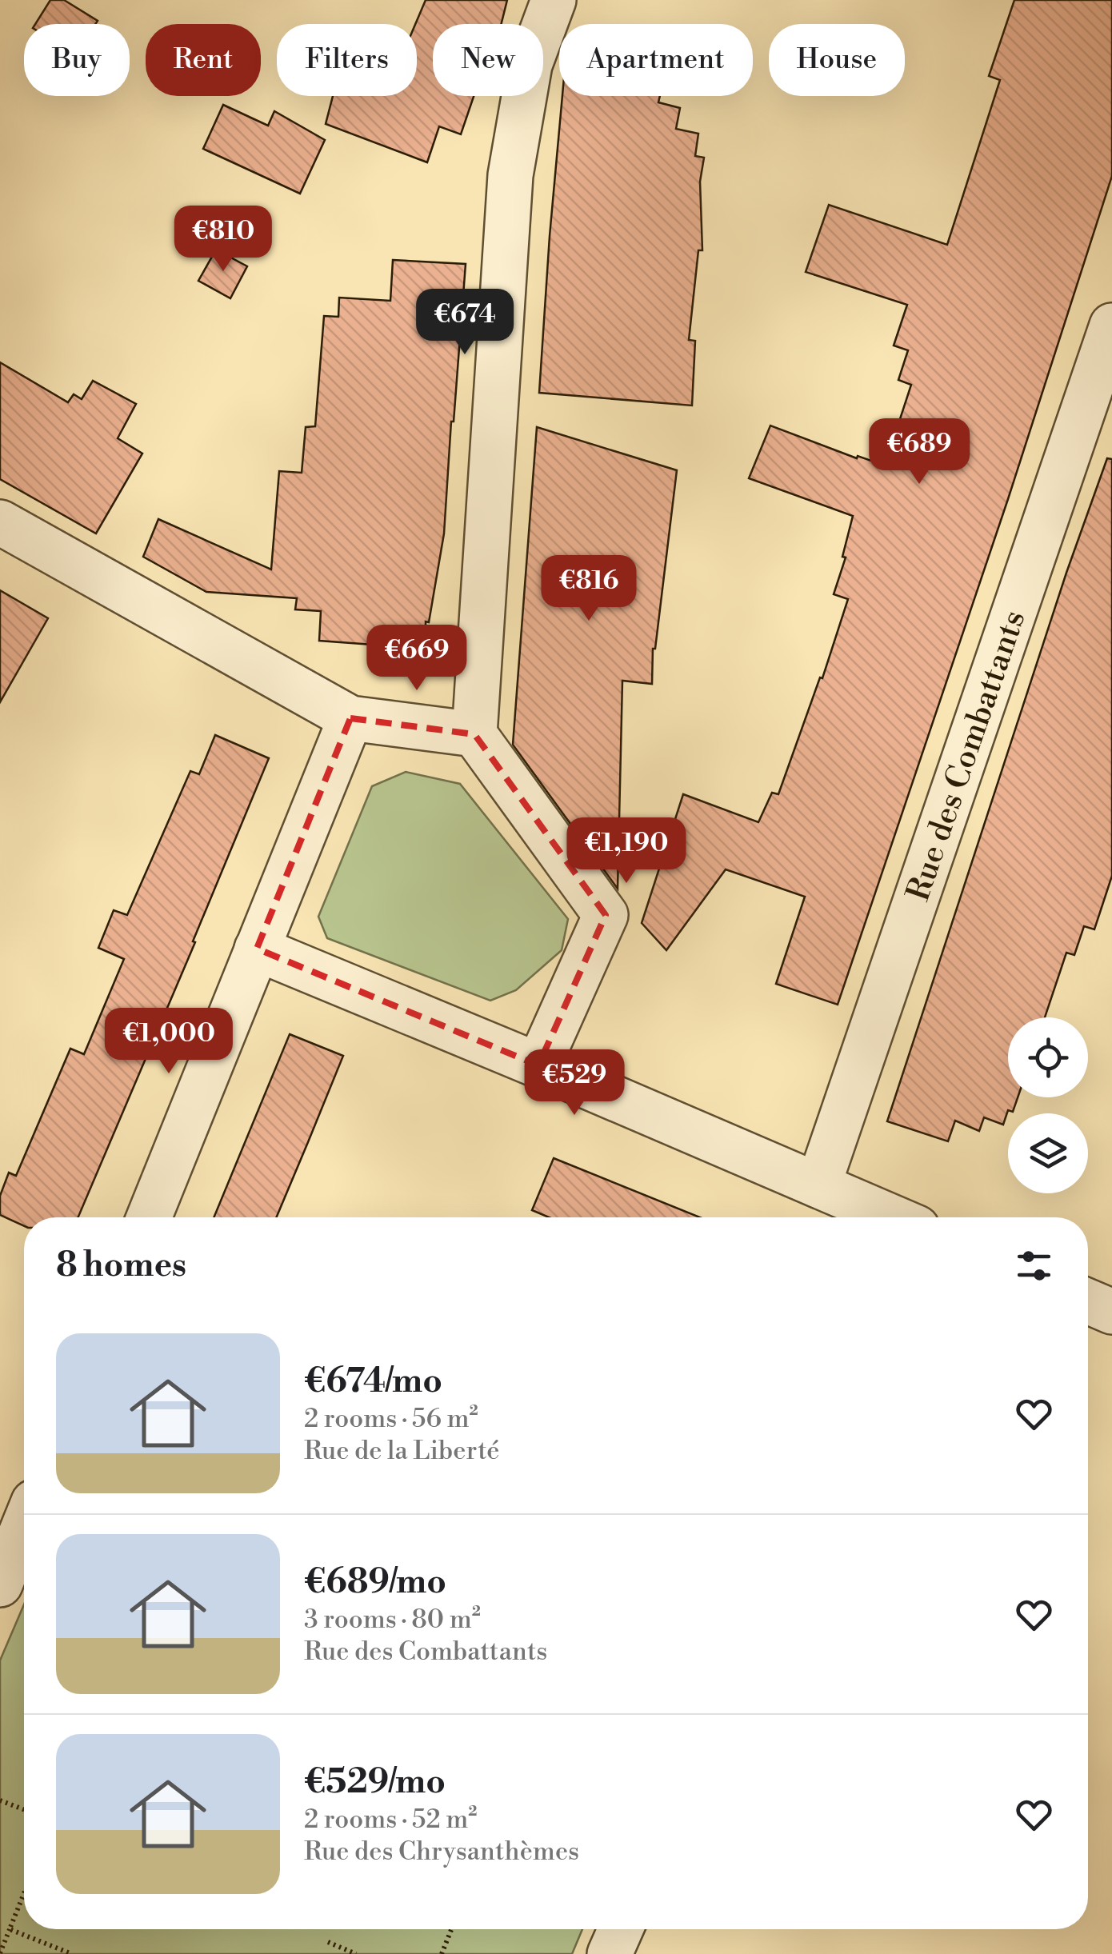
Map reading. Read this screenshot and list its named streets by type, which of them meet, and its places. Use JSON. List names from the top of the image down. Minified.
{"streets":{"street":["Rue des Combattants"]},"page":{"chip":["Buy","Rent","Filters","New","Apartment","House"],"price":["€810","€674","€689","€816","€669","€1,190","€1,000","€529"],"heading":"8 homes","list":[{"name":"€674/mo","note":"2 rooms · 56 m² · Rue de la Liberté"},{"name":"€689/mo","note":"3 rooms · 80 m² · Rue des Combattants"},{"name":"€529/mo","note":"2 rooms · 52 m² · Rue des Chrysanthèmes"}]}}
